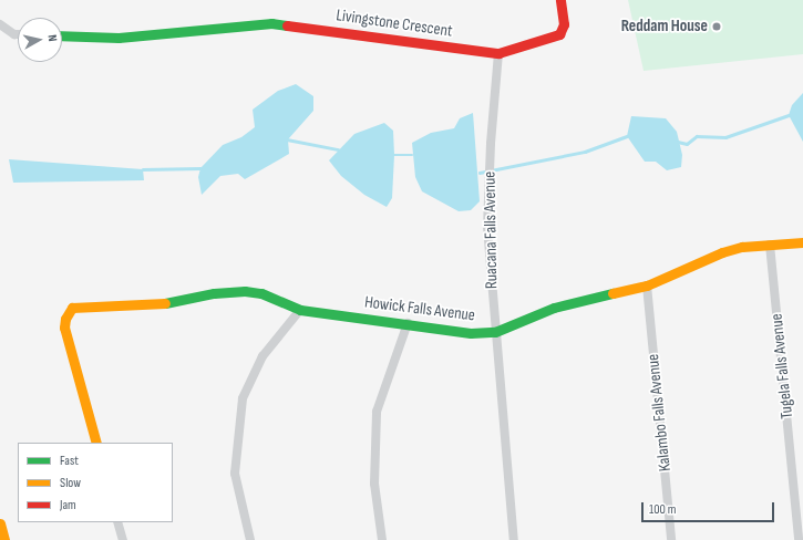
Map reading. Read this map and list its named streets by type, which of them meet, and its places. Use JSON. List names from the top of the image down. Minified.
{"streets":{"street":["Livingstone Crescent","Ruacana Falls Avenue","Howick Falls Avenue","Tugela Falls Avenue","Kalambo Falls Avenue"]},"crossings":[["Livingstone Crescent","Ruacana Falls Avenue"],["Ruacana Falls Avenue","Howick Falls Avenue"],["Howick Falls Avenue","Tugela Falls Avenue"],["Howick Falls Avenue","Kalambo Falls Avenue"]],"places":["Reddam House"],"legend":["Fast","Slow","Jam"],"scale_bar":"100 m","north":"right"}
